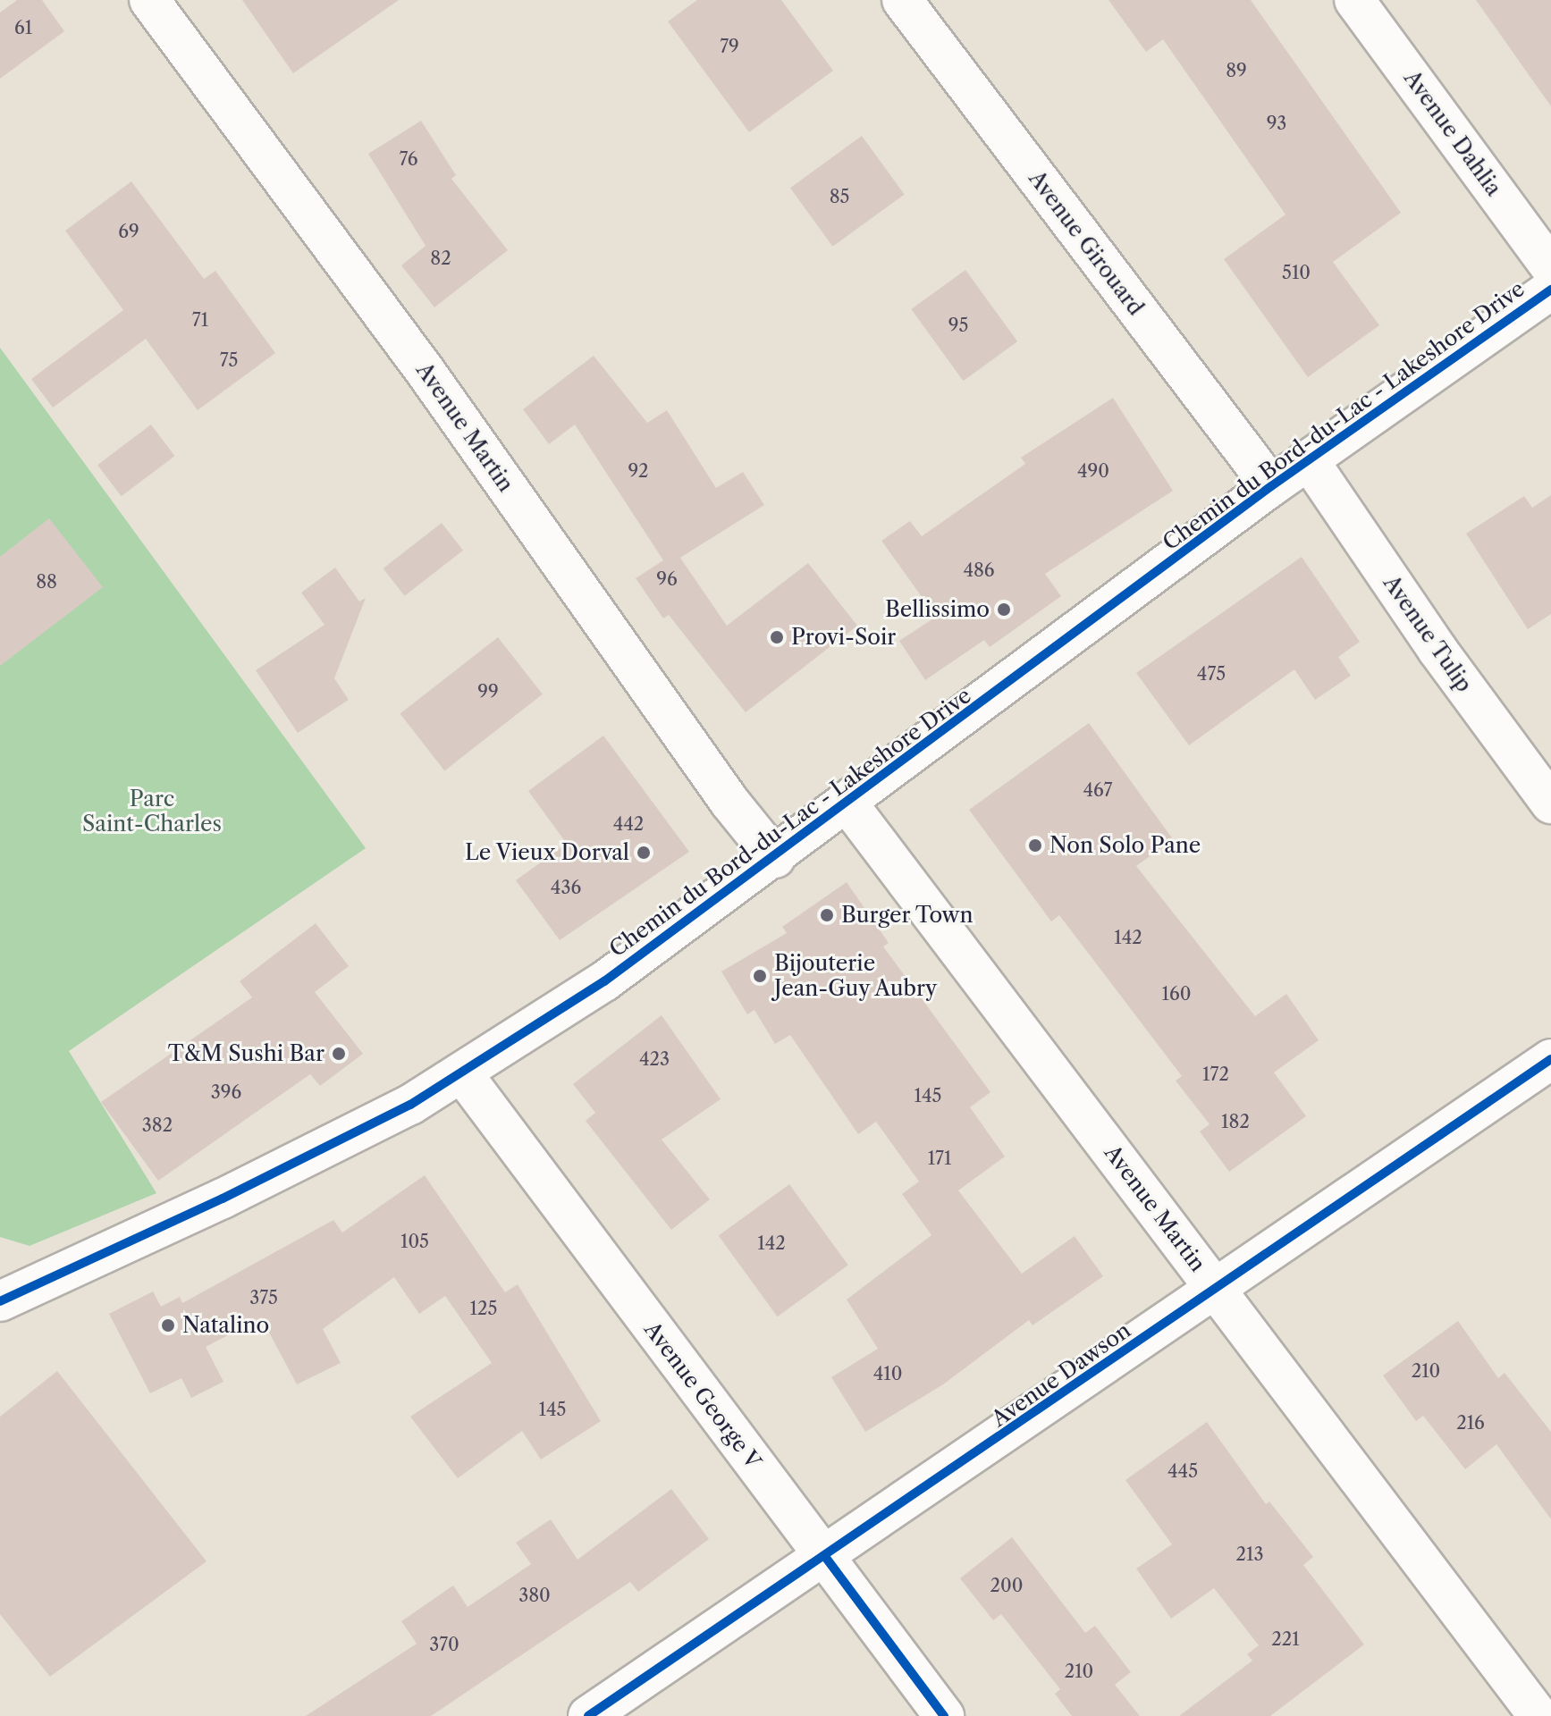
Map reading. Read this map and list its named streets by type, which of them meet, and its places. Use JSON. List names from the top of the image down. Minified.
{"streets":{"street":["Avenue Dahlia","Avenue Girouard","Chemin du Bord-du-Lac - Lakeshore Drive","Avenue Martin","Avenue Tulip","Avenue Dawson","Avenue George V"]},"crossings":[["Avenue Girouard","Chemin du Bord-du-Lac - Lakeshore Drive"],["Chemin du Bord-du-Lac - Lakeshore Drive","Avenue Martin"],["Chemin du Bord-du-Lac - Lakeshore Drive","Avenue Tulip"],["Chemin du Bord-du-Lac - Lakeshore Drive","Avenue George V"],["Avenue Martin","Avenue Dawson"],["Avenue Dawson","Avenue George V"]],"parks":["Parc Saint-Charles"],"places":["Bellissimo","Provi-Soir","Non Solo Pane","Le Vieux Dorval","Burger Town","Bijouterie Jean-Guy Aubry","T&M Sushi Bar","Natalino"],"house_numbers":["61","79","89","93","76","85","69","82","510","71","95","75","92","490","486","96","88","475","99","467","442","436","142","160","423","172","396","145","182","382","171","105","142","375","125","210","410","145","216","445","213","200","380","221","370","210"]}
